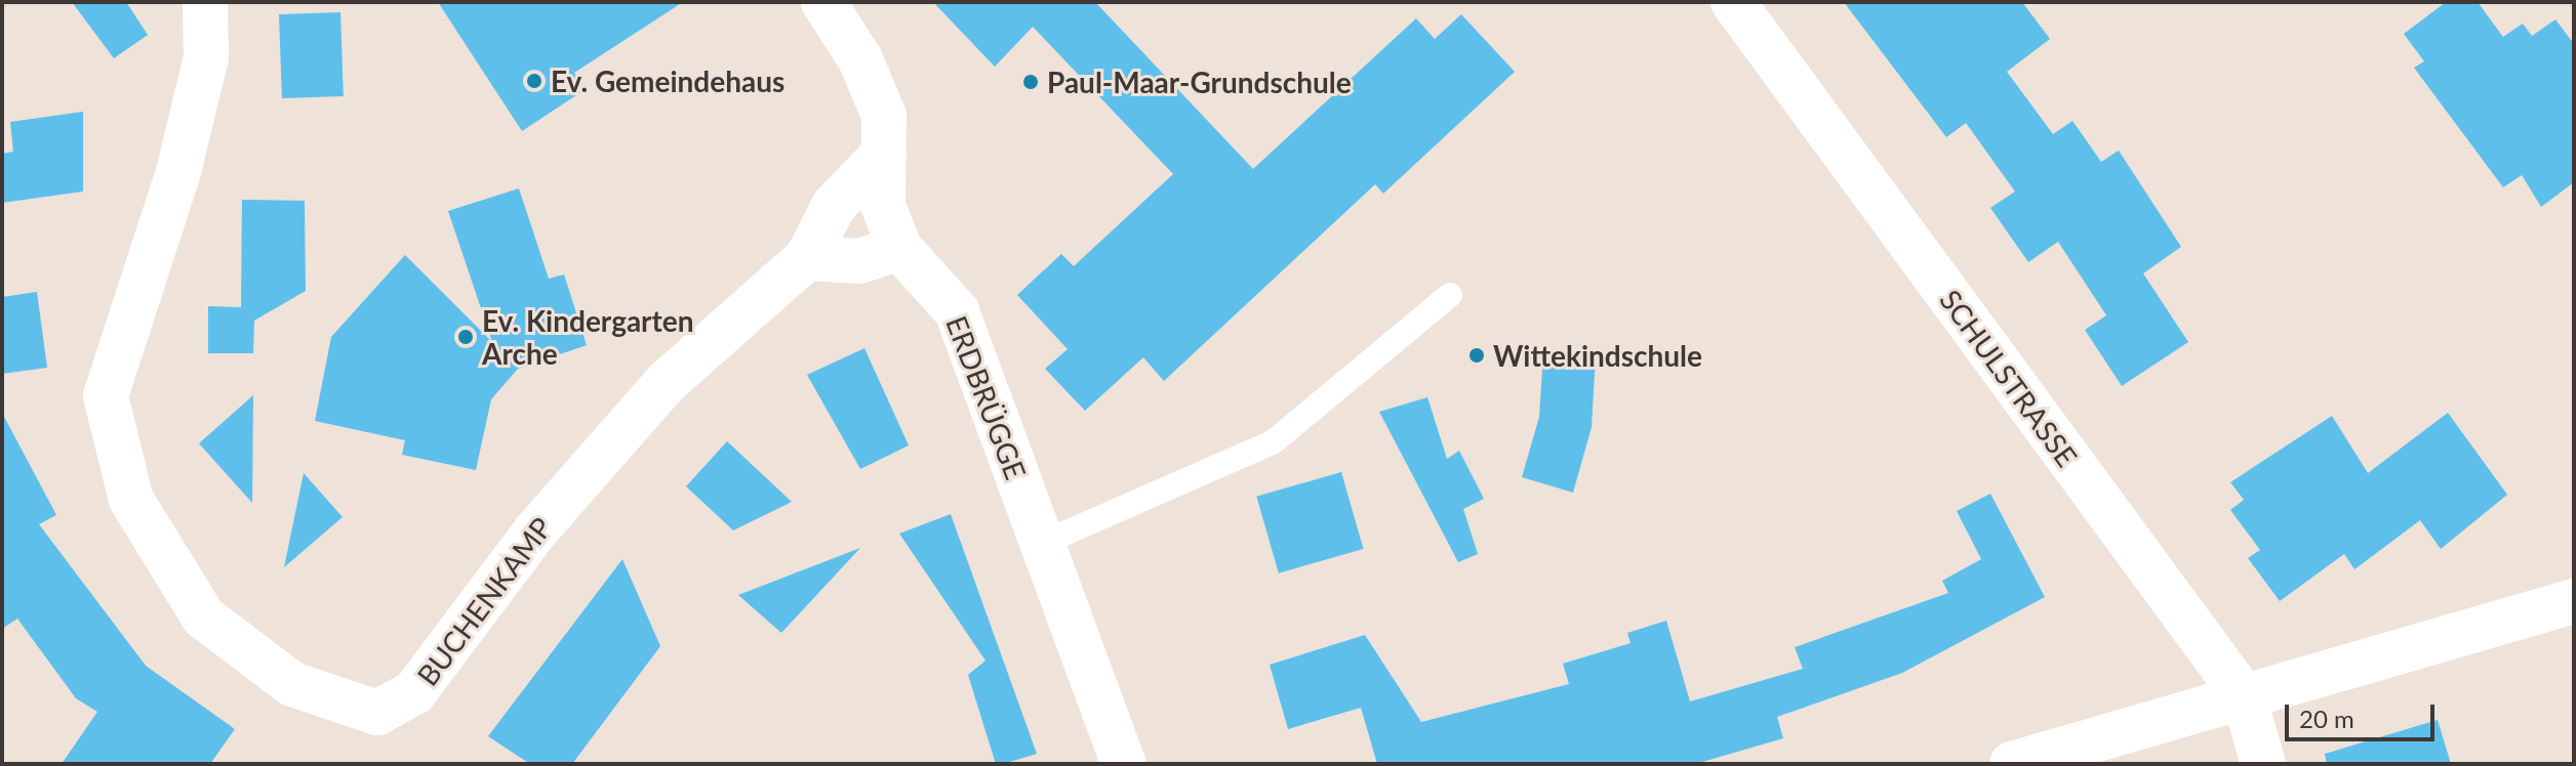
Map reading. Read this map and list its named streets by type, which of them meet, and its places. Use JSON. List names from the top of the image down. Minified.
{"streets":{"street":["SCHULSTRASSE","ERDBRÜGGE","BUCHENKAMP"]},"places":["Ev. Gemeindehaus","Paul-Maar-Grundschule","Ev. Kindergarten Arche","Wittekindschule"],"scale_bar":"20 m"}
